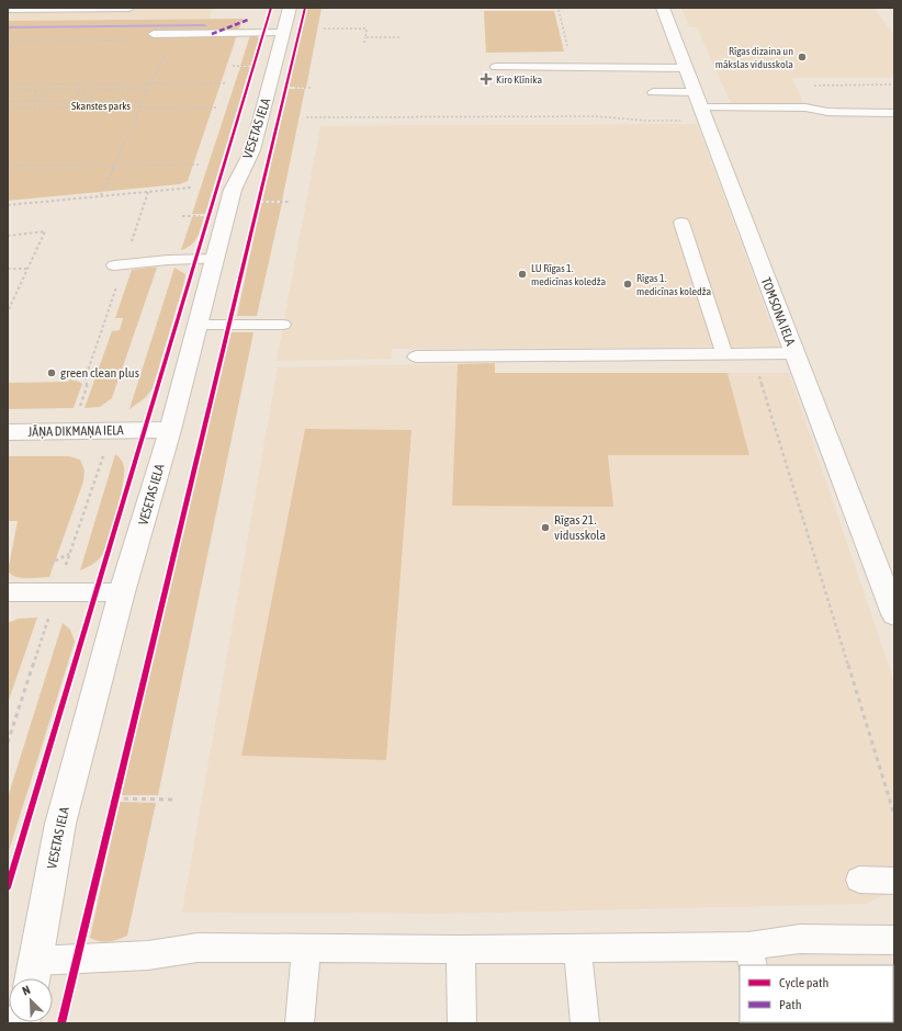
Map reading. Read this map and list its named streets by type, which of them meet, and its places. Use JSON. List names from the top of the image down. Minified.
{"streets":{"street":["VESETAS IELA","TOMSONA IELA","JĀŅA DIKMAŅA IELA"]},"crossings":[["VESETAS IELA","JĀŅA DIKMAŅA IELA"]],"parks":["Skanstes parks"],"places":{"other":["Rīgas dizaina un mākslas vidusskola","LU Rīgas 1. medicīnas koledža","Rīgas 1. medicīnas koledža","green clean plus","Rīgas 21. vidusskola"],"health":["Kiro Klīnika"]},"legend":["Cycle path","Path"],"north":"top left"}
